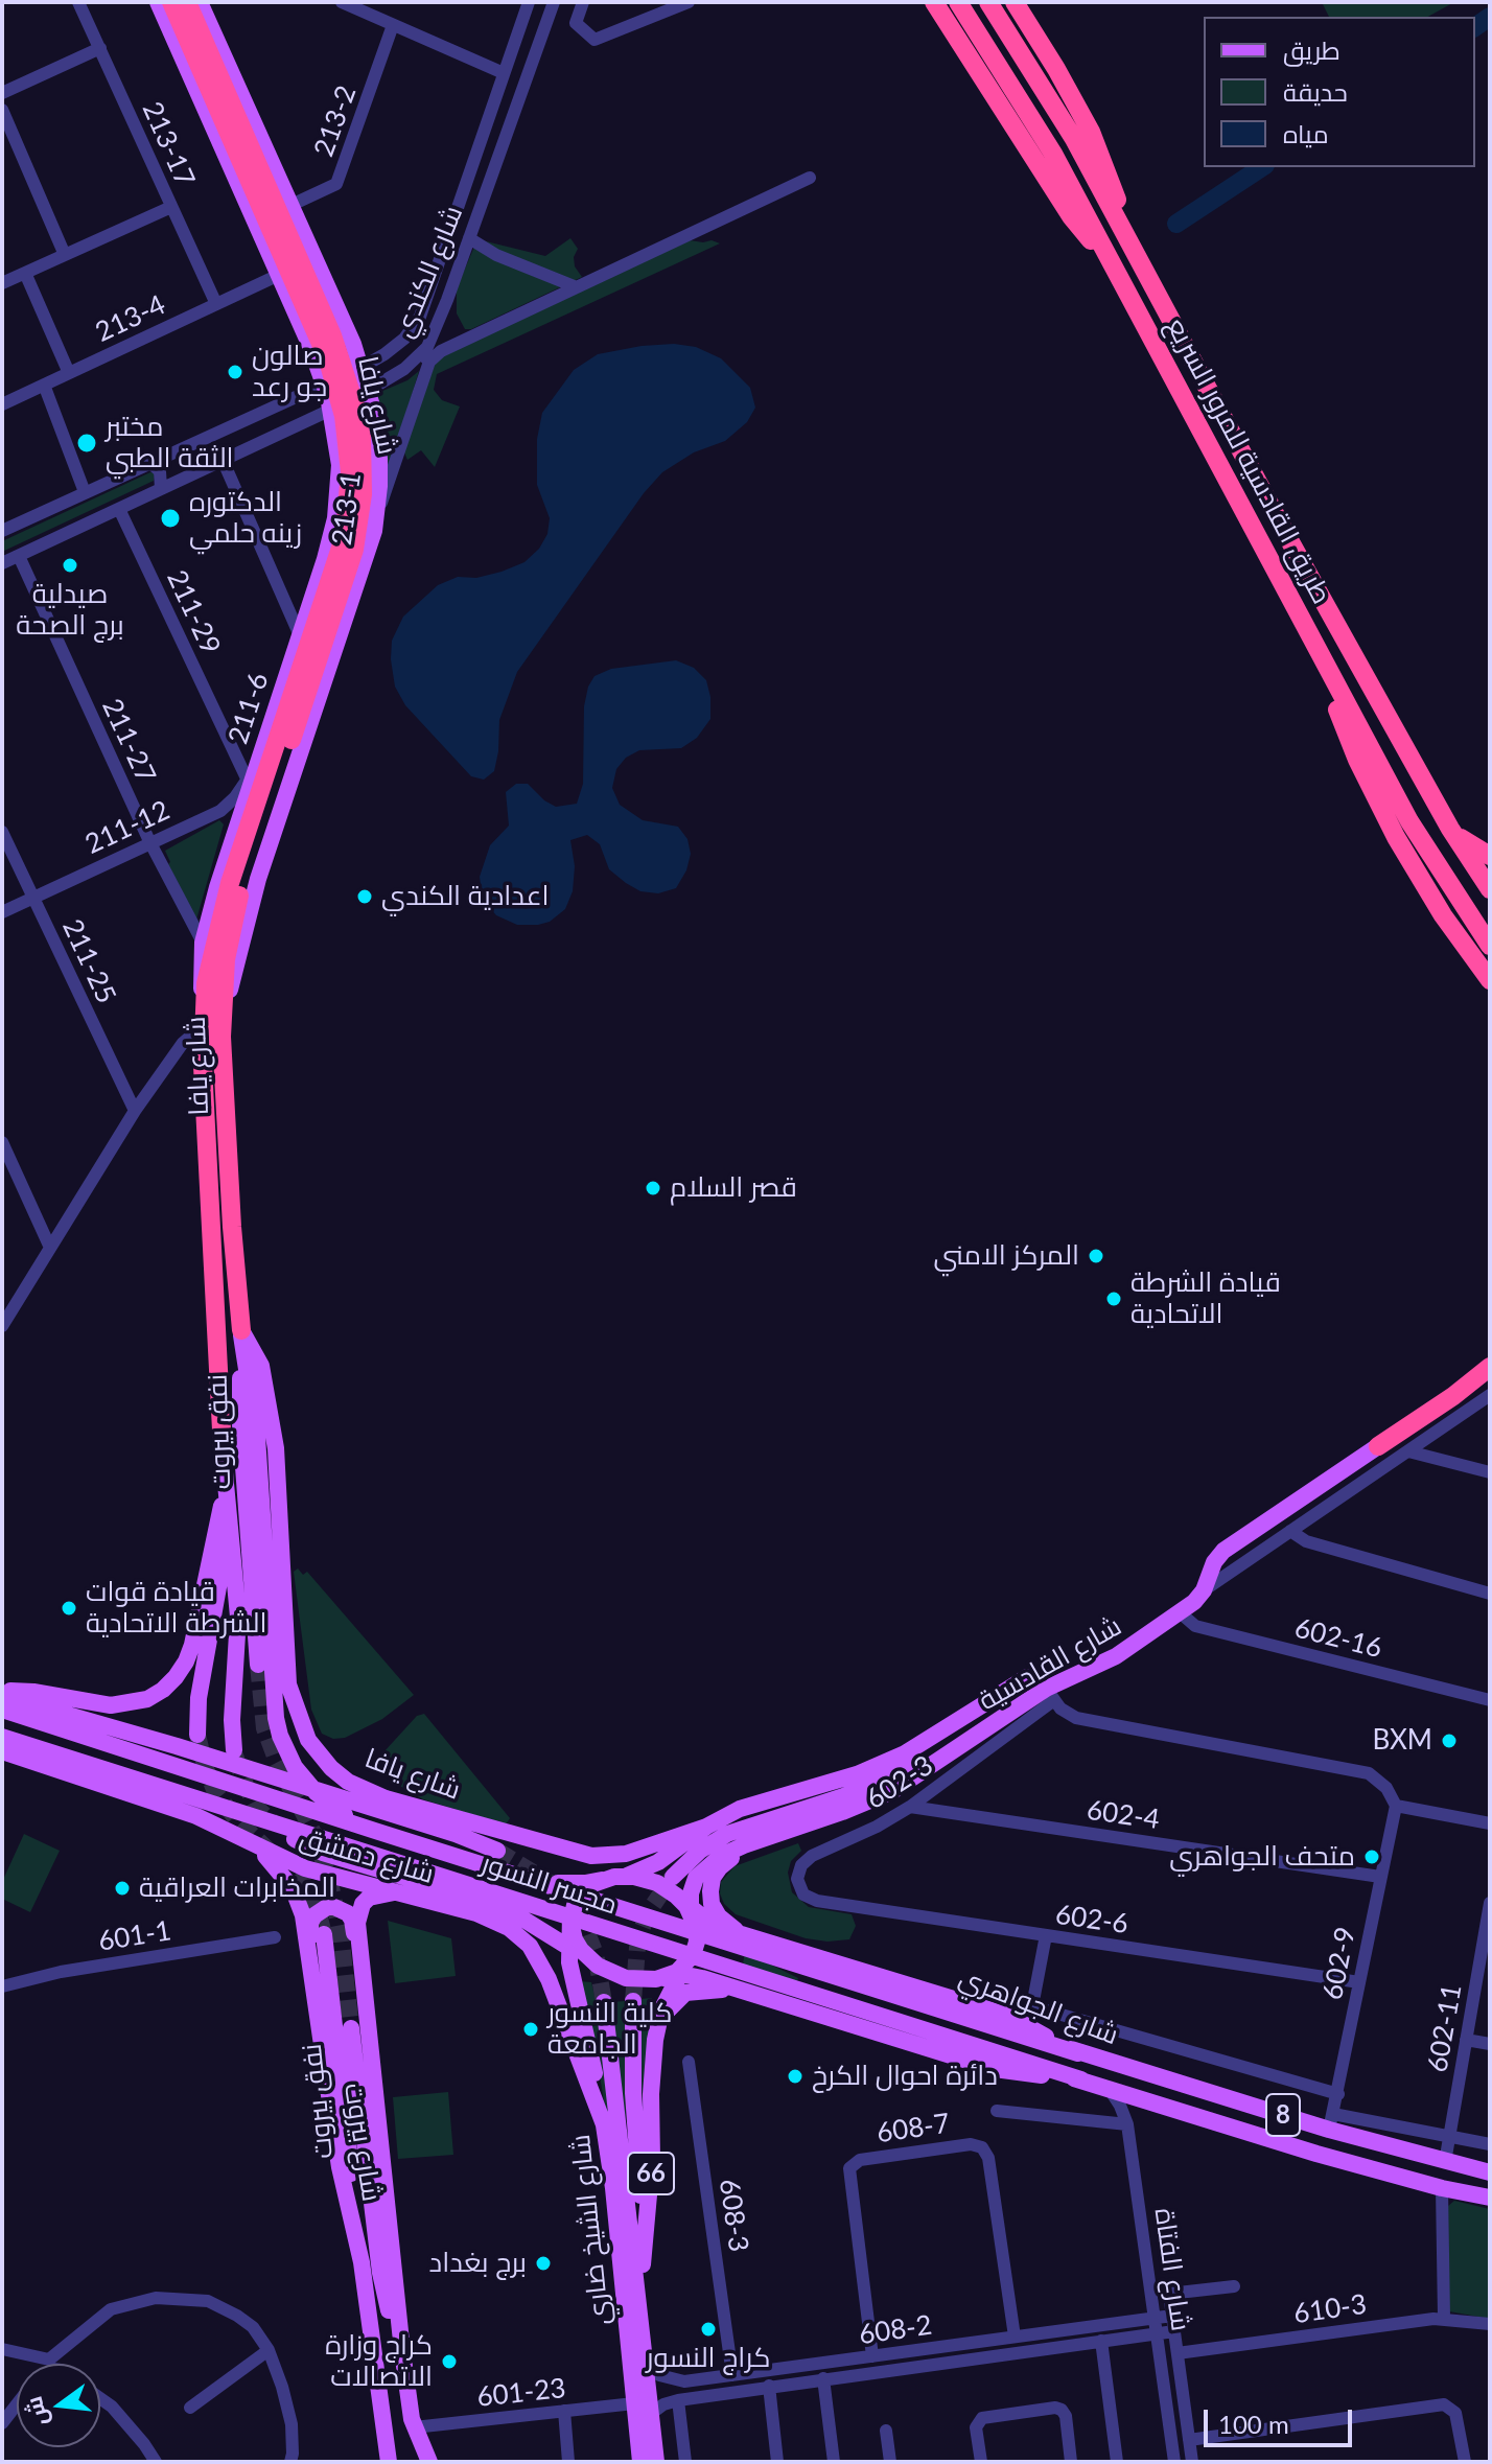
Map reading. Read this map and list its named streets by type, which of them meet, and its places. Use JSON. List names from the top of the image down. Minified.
{"streets":{"highway":["شارع يافا","طريق القادسية للمرور السريع"],"main road":["213-1","211-6","نفق بيروت","شارع القادسية","شارع دمشق","مجسر النسور","شارع الجواهري","8","شارع بيروت","66","شارع الشيخ ضاري"],"street":["213-2","213-17","شارع الكندي","213-4","211-29","211-27","211-12","211-25","602-16","602-3","602-4","602-6","601-1","602-9","602-11","608-7","608-3","شارع الفتاة","610-3","608-2","601-23"]},"crossings":[["213-2","شارع يافا"],["213-2","213-1"],["213-17","213-4"],["شارع الكندي","213-1"],["شارع الكندي","211-29"],["شارع الكندي","211-6"],["شارع الكندي","211-27"],["شارع يافا","213-1"],["شارع يافا","211-6"],["شارع يافا","نفق بيروت"],["شارع يافا","شارع القادسية"],["213-1","211-6"],["211-29","211-6"],["211-29","211-12"],["211-6","211-27"],["211-6","211-12"],["211-27","211-12"],["211-12","211-25"],["نفق بيروت","شارع بيروت"],["602-16","شارع القادسية"],["شارع القادسية","602-3"],["شارع القادسية","شارع الجواهري"],["شارع القادسية","شارع الشيخ ضاري"],["602-3","602-4"],["602-3","602-6"],["602-4","602-9"],["شارع دمشق","شارع بيروت"],["شارع دمشق","شارع الشيخ ضاري"],["مجسر النسور","شارع الجواهري"],["602-6","602-9"],["602-9","شارع الجواهري"],["شارع الجواهري","602-11"],["شارع الجواهري","شارع الشيخ ضاري"],["شارع الجواهري","شارع الفتاة"],["608-7","608-2"],["شارع بيروت","601-23"],["608-3","608-2"],["شارع الشيخ ضاري","608-2"],["شارع الشيخ ضاري","601-23"],["شارع الفتاة","610-3"],["شارع الفتاة","608-2"]],"places":["صالون جو رعد","مختبر الثقة الطبي","الدكتوره زينه حلمي","صيدلية برج الصحة","اعدادية الكندي","قصر السلام","المركز الامني","قيادة الشرطة الاتحادية","قيادة قوات الشرطة الاتحادية","BXM","متحف الجواهري","المخابرات العراقية","كلية النسور الجامعة","دائرة احوال الكرخ","برج بغداد","كراج النسور","كراج وزارة الاتصالات"],"legend":["طريق","حديقة","مياه"],"scale_bar":"100 m","north":"left"}
